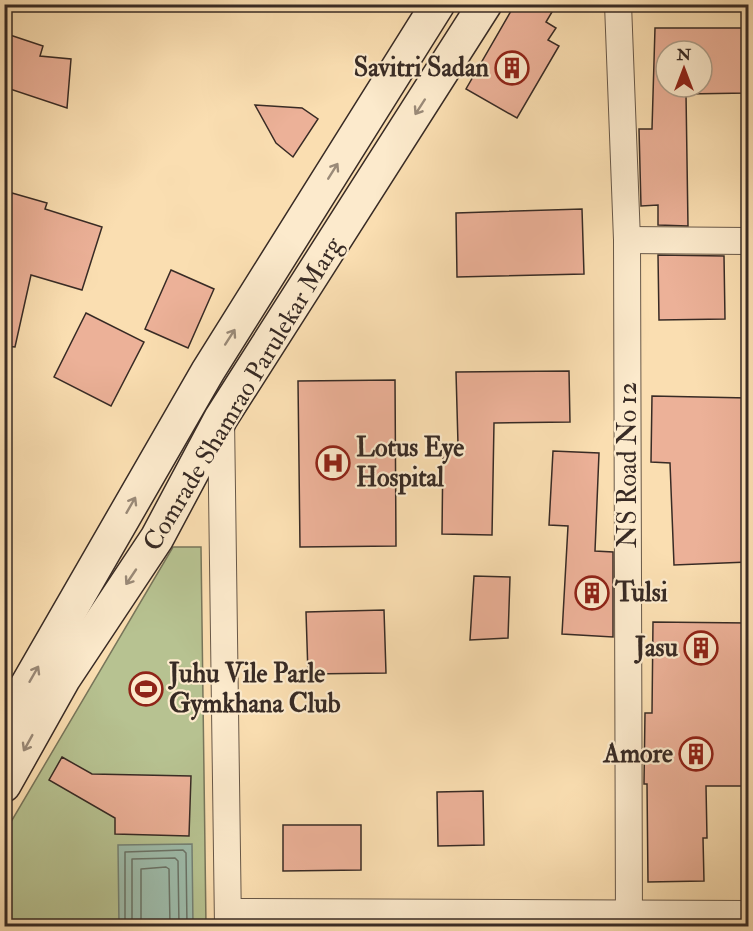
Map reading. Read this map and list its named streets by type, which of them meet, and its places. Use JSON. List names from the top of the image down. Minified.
{"streets":{"street":["Comrade Shamrao Parulekar Marg","NS Road No 12"]},"places":{"building":["Savitri Sadan","Tulsi","Jasu","Amore"],"hospital":["Lotus Eye Hospital"],"sports":["Juhu Vile Parle Gymkhana Club"]},"north":"top"}
